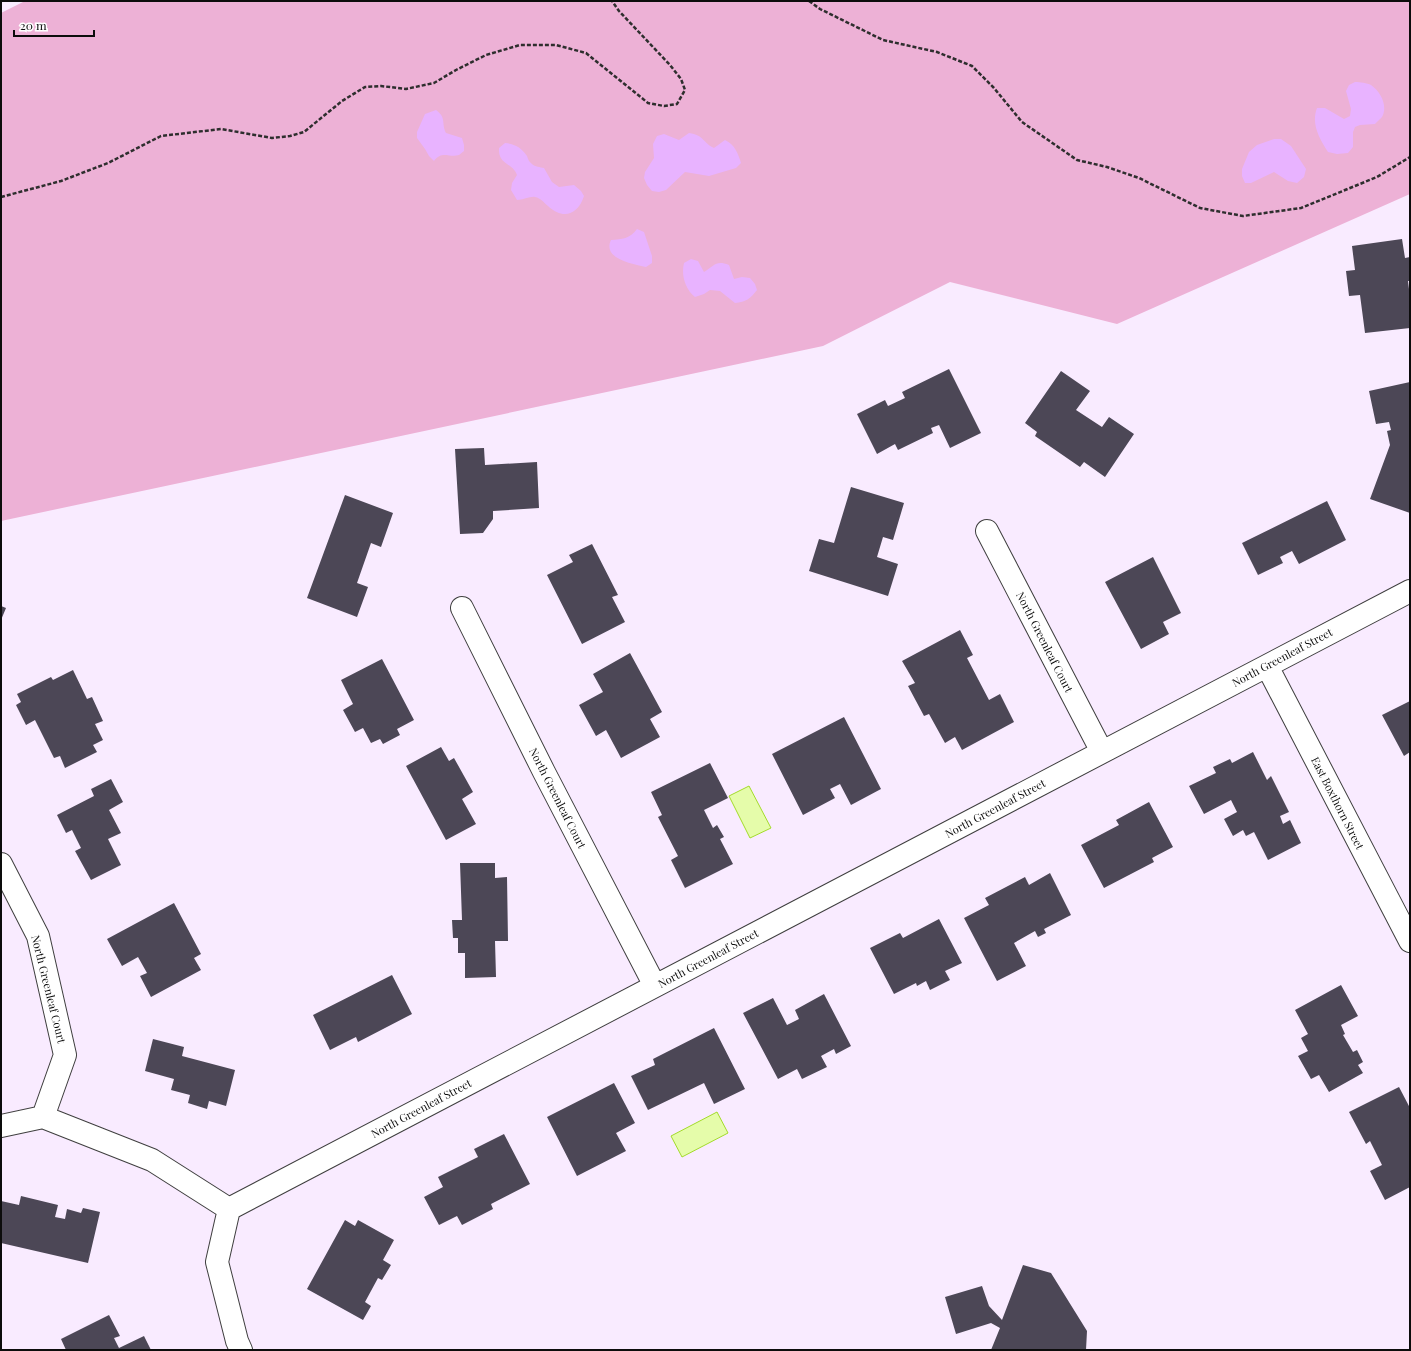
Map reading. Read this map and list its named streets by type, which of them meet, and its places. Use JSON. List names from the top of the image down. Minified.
{"streets":{"street":["North Greenleaf Court","North Greenleaf Street","East Boxthorn Street"]},"crossings":[["North Greenleaf Court","North Greenleaf Street"],["North Greenleaf Street","East Boxthorn Street"]],"scale_bar":"20 m"}
